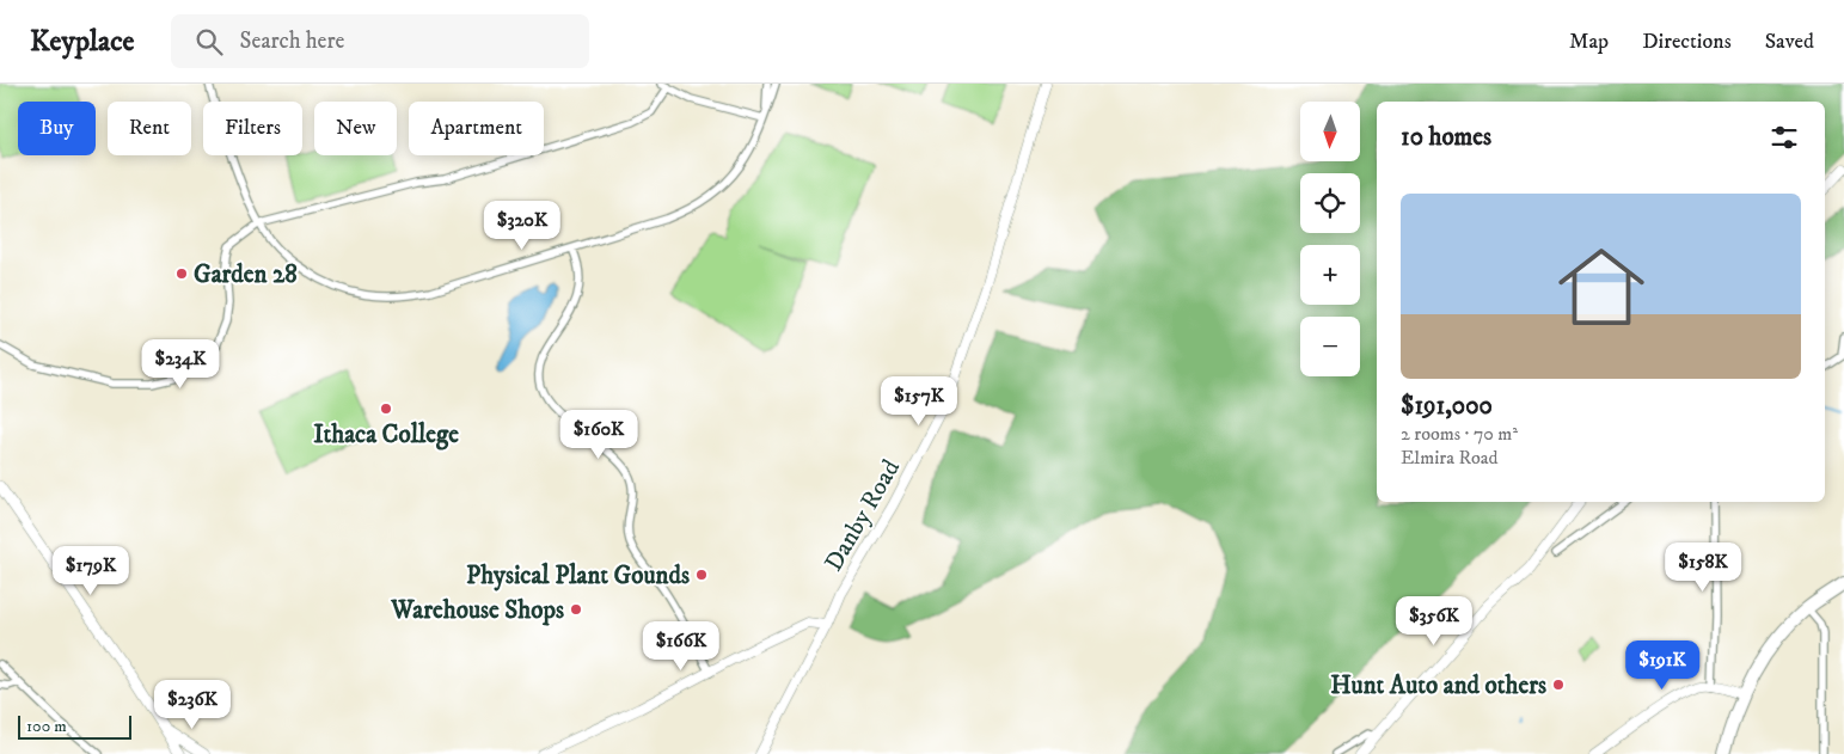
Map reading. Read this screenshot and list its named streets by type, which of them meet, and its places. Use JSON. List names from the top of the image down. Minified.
{"streets":{"street":["Danby Road"]},"places":["Garden 28","Ithaca College","Physical Plant Gounds","Warehouse Shops","Hunt Auto and others"],"scale_bar":"100 m","north":"bottom","page":{"header":"Keyplace","search":"Search here","nav":["Map","Directions","Saved"],"map_buttons":["+","−"],"chip":["Buy","Rent","Filters","New","Apartment"],"heading":"10 homes","list":[{"name":"$191,000","note":"2 rooms · 70 m² · Elmira Road"}],"price":["$320K","$234K","$157K","$160K","$158K","$179K","$356K","$166K","$191K","$236K"],"scale":"100 m"}}
